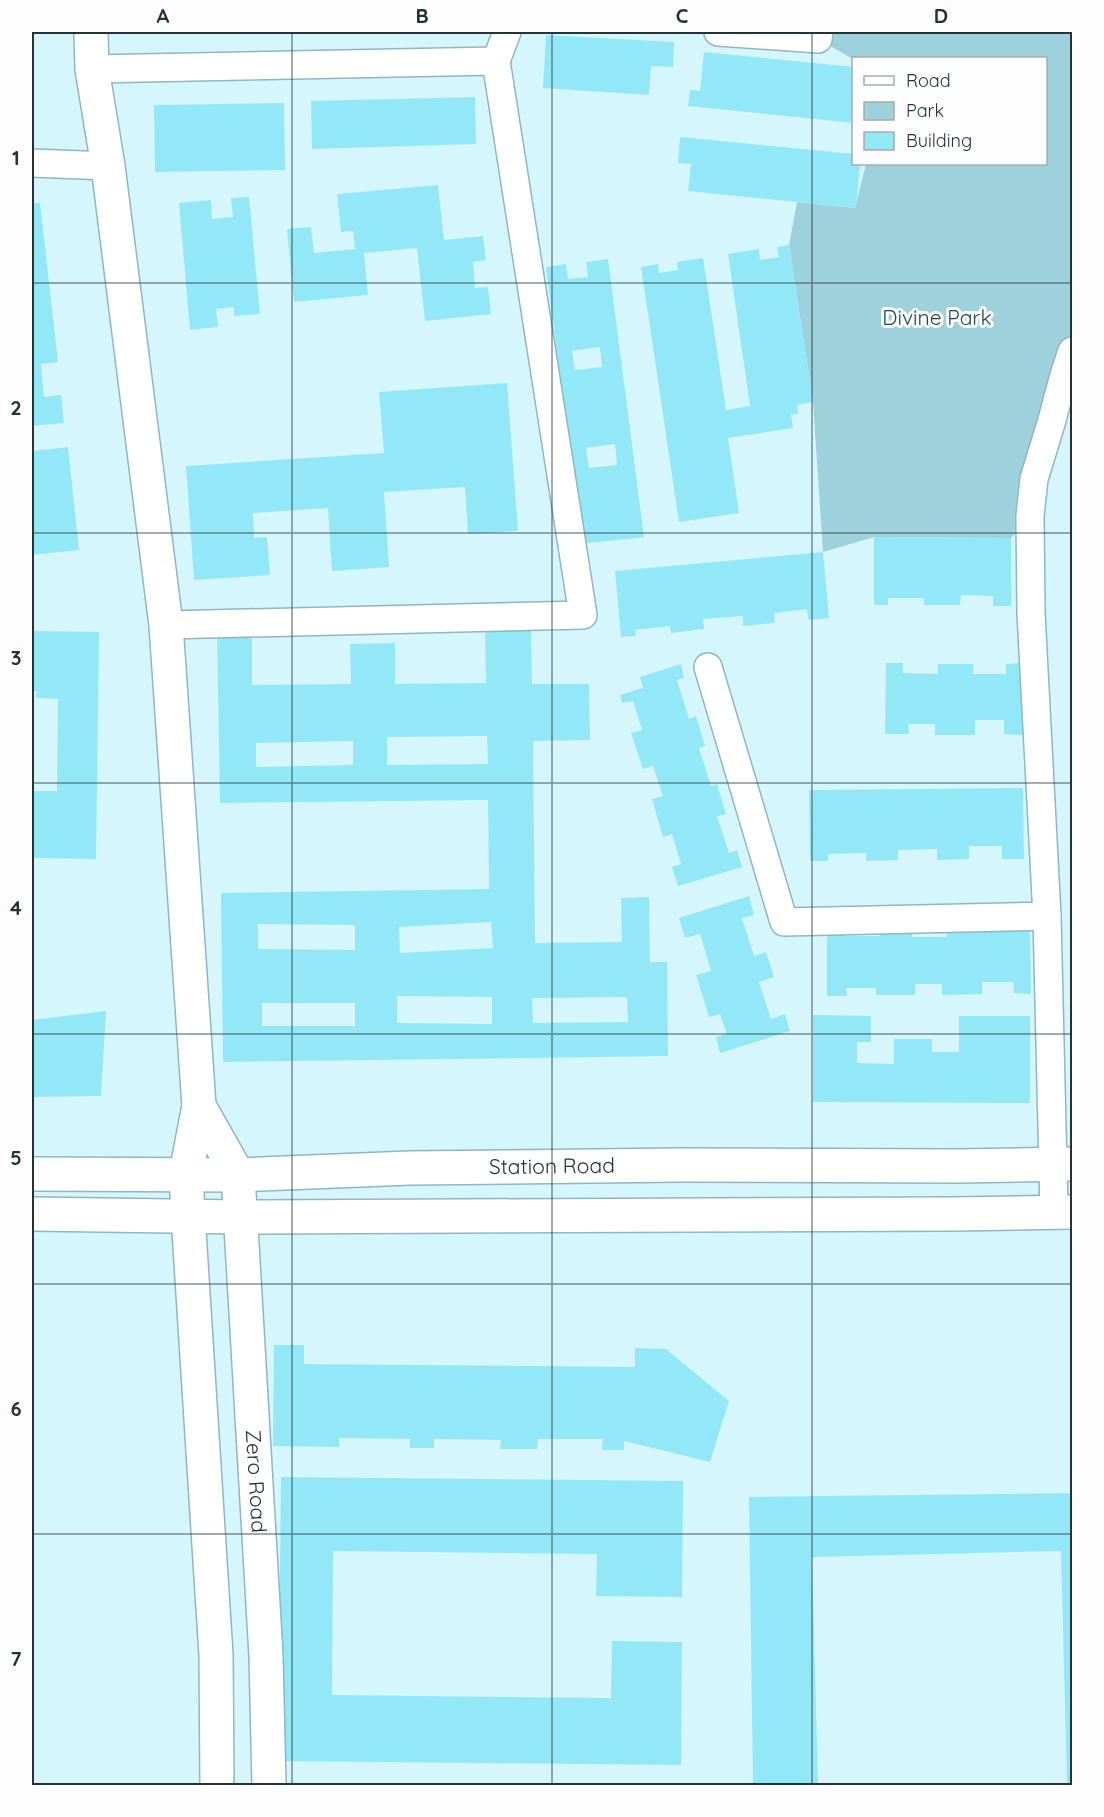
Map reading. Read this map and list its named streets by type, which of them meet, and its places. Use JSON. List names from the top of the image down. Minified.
{"streets":{"street":["Station Road","Zero Road"]},"crossings":[["Station Road","Zero Road"]],"parks":["Divine Park"],"legend":["Road","Park","Building"],"grid":{"columns":["A","B","C","D"],"rows":["1","2","3","4","5","6","7"]}}
